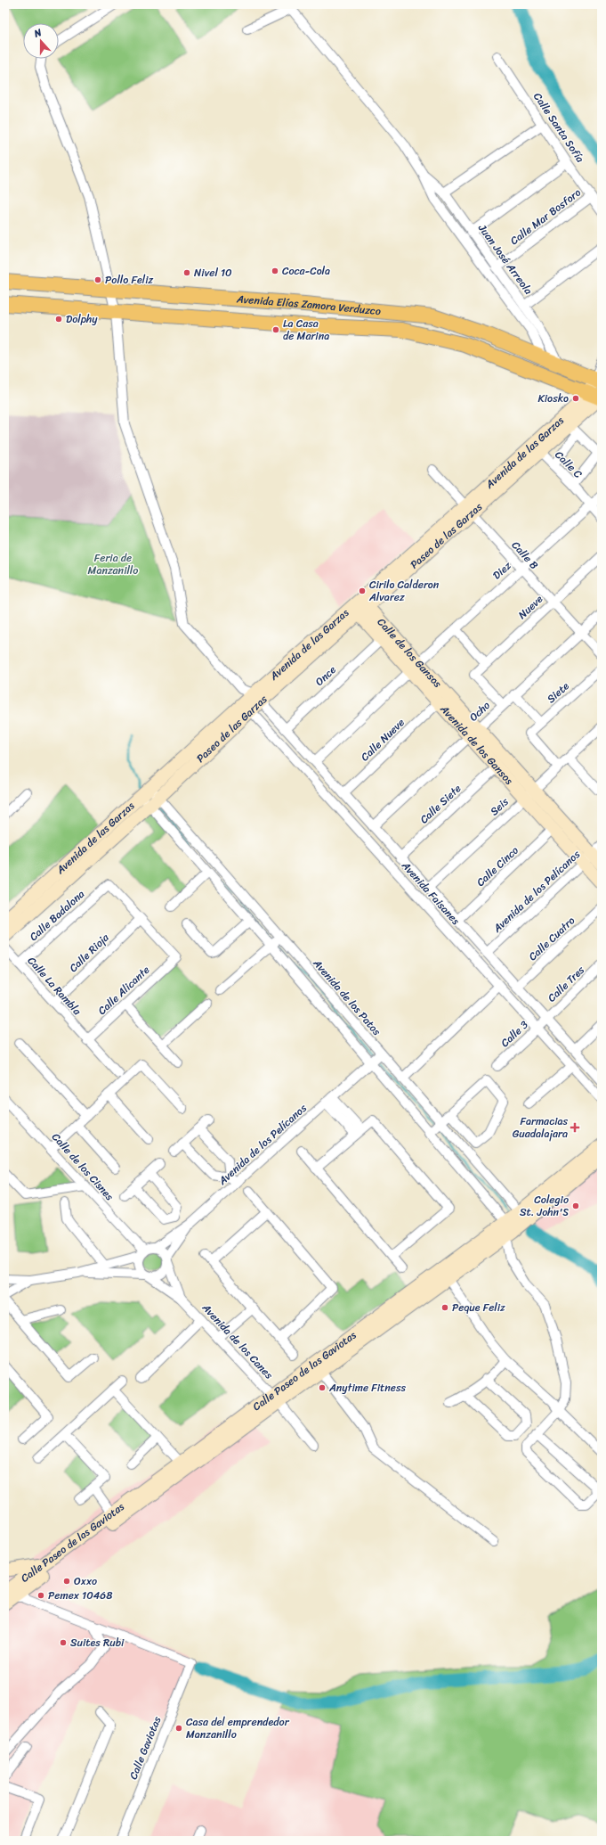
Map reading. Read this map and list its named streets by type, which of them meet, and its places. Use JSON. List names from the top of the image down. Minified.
{"streets":{"main road":["Avenida Elías Zamora Verduzco","Avenida de las Garzas","Calle de los Gansos","Avenida de los Gansos","Calle Paseo de las Gaviotas"],"street":["Calle Santa Sofía","Calle Mar Bosforo","Juan José Arreola","Calle C","Calle B","Diez","Nueve","Once","Siete","Ocho","Calle Nueve","Calle Siete","Seis","Calle Cinco","Avenida de los Pelícanos","Avenida Faisanes","Calle Badalona","Calle Cuatro","Calle Rioja","Calle Tres","Calle La Rambla","Calle Alicante","Avenida de los Patos","Calle 3","Calle de los Cisnes","Avenida de los Canes","Calle Gaviotas"]},"crossings":[["Calle Santa Sofía","Calle Mar Bosforo"],["Calle Mar Bosforo","Juan José Arreola"],["Juan José Arreola","Avenida Elías Zamora Verduzco"],["Avenida Elías Zamora Verduzco","Avenida de las Garzas"],["Avenida de las Garzas","Calle C"],["Avenida de las Garzas","Calle B"],["Avenida de las Garzas","Calle de los Gansos"],["Avenida de las Garzas","Avenida de los Gansos"],["Avenida de las Garzas","Avenida Faisanes"],["Avenida de las Garzas","Avenida de los Patos"],["Calle C","Diez"],["Calle B","Diez"],["Calle B","Nueve"],["Calle B","Ocho"],["Diez","Calle de los Gansos"],["Diez","Avenida de los Gansos"],["Diez","Avenida Faisanes"],["Nueve","Ocho"],["Calle de los Gansos","Ocho"],["Calle de los Gansos","Avenida de los Gansos"],["Calle de los Gansos","Seis"],["Calle de los Gansos","Avenida de los Pelícanos"],["Once","Avenida de los Gansos"],["Once","Avenida Faisanes"],["Siete","Seis"],["Ocho","Avenida de los Gansos"],["Ocho","Avenida Faisanes"],["Calle Nueve","Avenida de los Gansos"],["Calle Nueve","Avenida Faisanes"],["Avenida de los Gansos","Calle Siete"],["Avenida de los Gansos","Seis"],["Avenida de los Gansos","Calle Cinco"],["Avenida de los Gansos","Avenida de los Pelícanos"],["Calle Siete","Avenida Faisanes"],["Seis","Avenida Faisanes"],["Calle Cinco","Avenida Faisanes"],["Avenida de los Pelícanos","Avenida Faisanes"],["Avenida de los Pelícanos","Avenida de los Patos"],["Avenida de los Pelícanos","Calle de los Cisnes"],["Avenida de los Pelícanos","Avenida de los Canes"],["Avenida Faisanes","Calle Cuatro"],["Avenida Faisanes","Calle Tres"],["Avenida Faisanes","Calle 3"],["Calle Badalona","Calle Rioja"],["Calle Badalona","Calle La Rambla"],["Calle Badalona","Calle Alicante"],["Calle Rioja","Calle La Rambla"],["Calle Rioja","Calle Alicante"],["Calle Tres","Calle 3"],["Calle La Rambla","Calle Alicante"],["Avenida de los Patos","Calle Paseo de las Gaviotas"],["Calle de los Cisnes","Avenida de los Canes"],["Avenida de los Canes","Calle Paseo de las Gaviotas"]],"parks":["Feria de Manzanillo"],"places":{"other":["Coca-Cola","Nivel 10","Pollo Feliz","Dolphy","La Casa de Marina","Kiosko","Cirilo Calderon Alvarez","Colegio St. John'S","Peque Feliz","Anytime Fitness","Oxxo","Pemex 10468","Suites Rubi","Casa del emprendedor Manzanillo"],"health":["Farmacias Guadalajara"]},"north":"top"}
